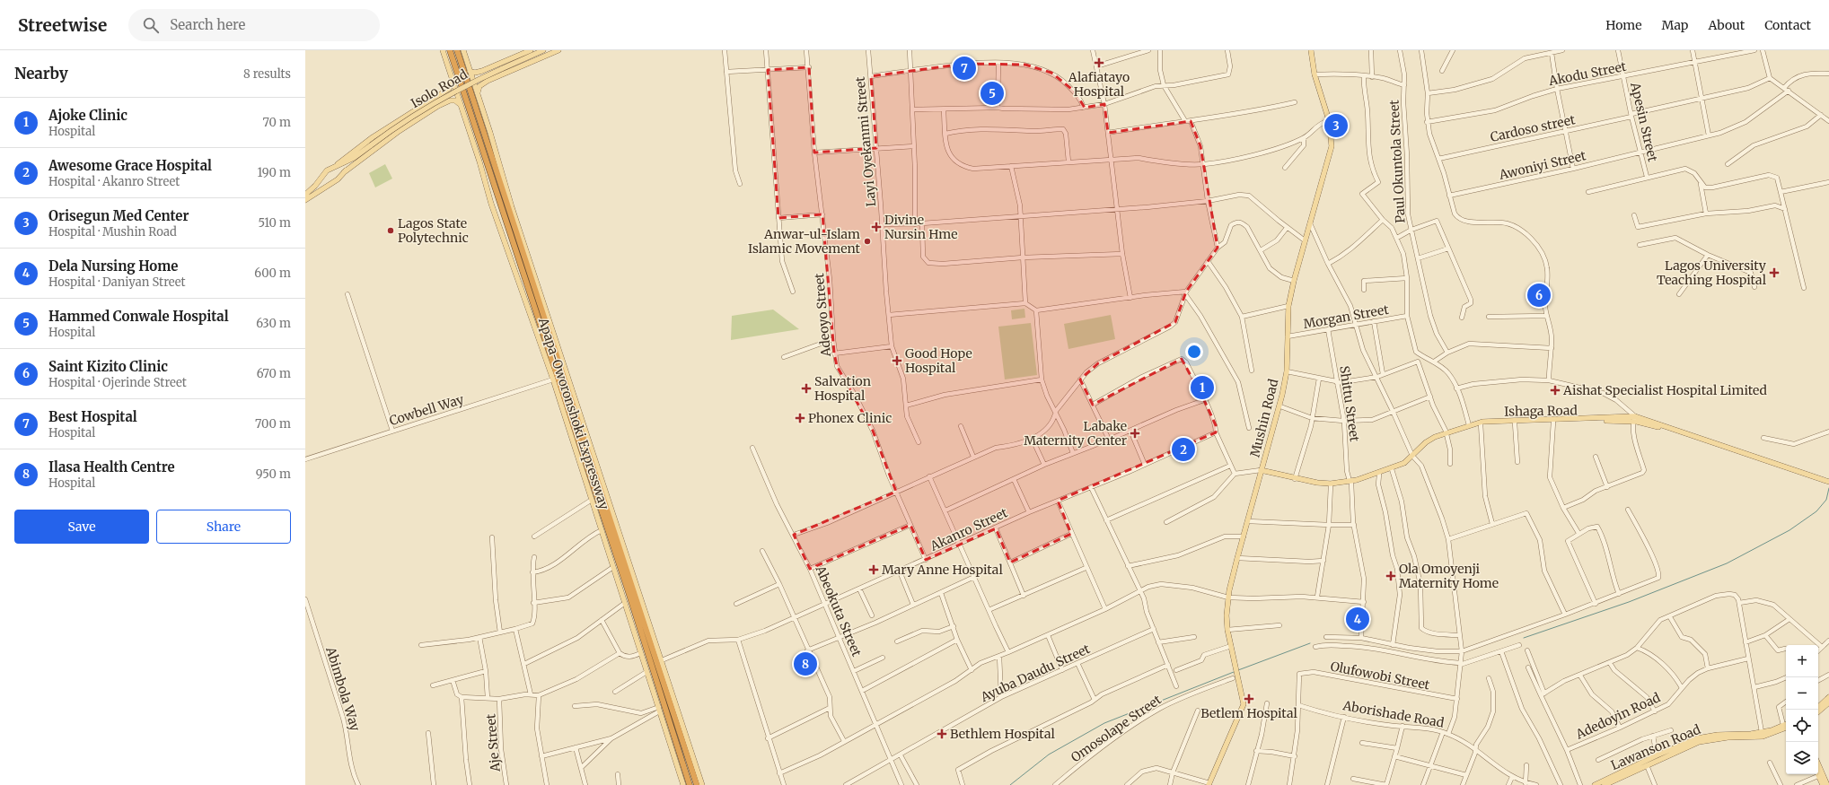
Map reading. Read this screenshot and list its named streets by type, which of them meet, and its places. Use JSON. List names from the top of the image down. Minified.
{"streets":{"highway":["Apapa-Oworonshoki Expressway"],"main road":["Isolo Road","Ishaga Road","Mushin Road","Lawanson Road"],"street":["Akodu Street","Apesin Street","Cardoso street","Layi Oyekanmi Street","Paul Okuntola Street","Awoniyi Street","Adeoyo Street","Morgan Street","Shittu Street","Cowbell Way","Akanro Street","Abeokuta Street","Ayuba Daudu Street","Olufowobi Street","Abimbola Way","Aborishade Road","Adedoyin Road","Omosolape Street","Aje Street"]},"crossings":[["Akodu Street","Apesin Street"],["Apesin Street","Cardoso street"],["Apesin Street","Awoniyi Street"],["Adeoyo Street","Akanro Street"],["Morgan Street","Shittu Street"],["Morgan Street","Mushin Road"],["Shittu Street","Ishaga Road"],["Cowbell Way","Apapa-Oworonshoki Expressway"],["Ishaga Road","Mushin Road"],["Apapa-Oworonshoki Expressway","Akanro Street"],["Mushin Road","Omosolape Street"],["Akanro Street","Abeokuta Street"],["Abeokuta Street","Ayuba Daudu Street"],["Olufowobi Street","Aborishade Road"]],"places":{"health":["Alafiatayo Hospital","Divine Nursin Hme","Lagos University Teaching Hospital","Good Hope Hospital","Salvation Hospital","Aishat Specialist Hospital Limited","Phonex Clinic","Labake Maternity Center","Mary Anne Hospital","Ola Omoyenji Maternity Home","Betlem Hospital","Bethlem Hospital"],"other":["Lagos State Polytechnic","Anwar-ul-Islam Islamic Movement"]},"page":{"header":"Streetwise","search":"Search here","nav":["Home","Map","About","Contact"],"heading":["Nearby","8 results"],"pins":["7","5","3","6","1","2","4","8"],"list":[{"mark":"1","name":"Ajoke Clinic","note":"Hospital","value":"70 m"},{"mark":"2","name":"Awesome Grace Hospital","note":"Hospital · Akanro Street","value":"190 m"},{"mark":"3","name":"Orisegun Med Center","note":"Hospital · Mushin Road","value":"510 m"},{"mark":"4","name":"Dela Nursing Home","note":"Hospital · Daniyan Street","value":"600 m"},{"mark":"5","name":"Hammed Conwale Hospital","note":"Hospital","value":"630 m"},{"mark":"6","name":"Saint Kizito Clinic","note":"Hospital · Ojerinde Street","value":"670 m"},{"mark":"7","name":"Best Hospital","note":"Hospital","value":"700 m"},{"mark":"8","name":"Ilasa Health Centre","note":"Hospital","value":"950 m"}],"buttons":["Save","Share"],"map_buttons":["+","−"]}}
